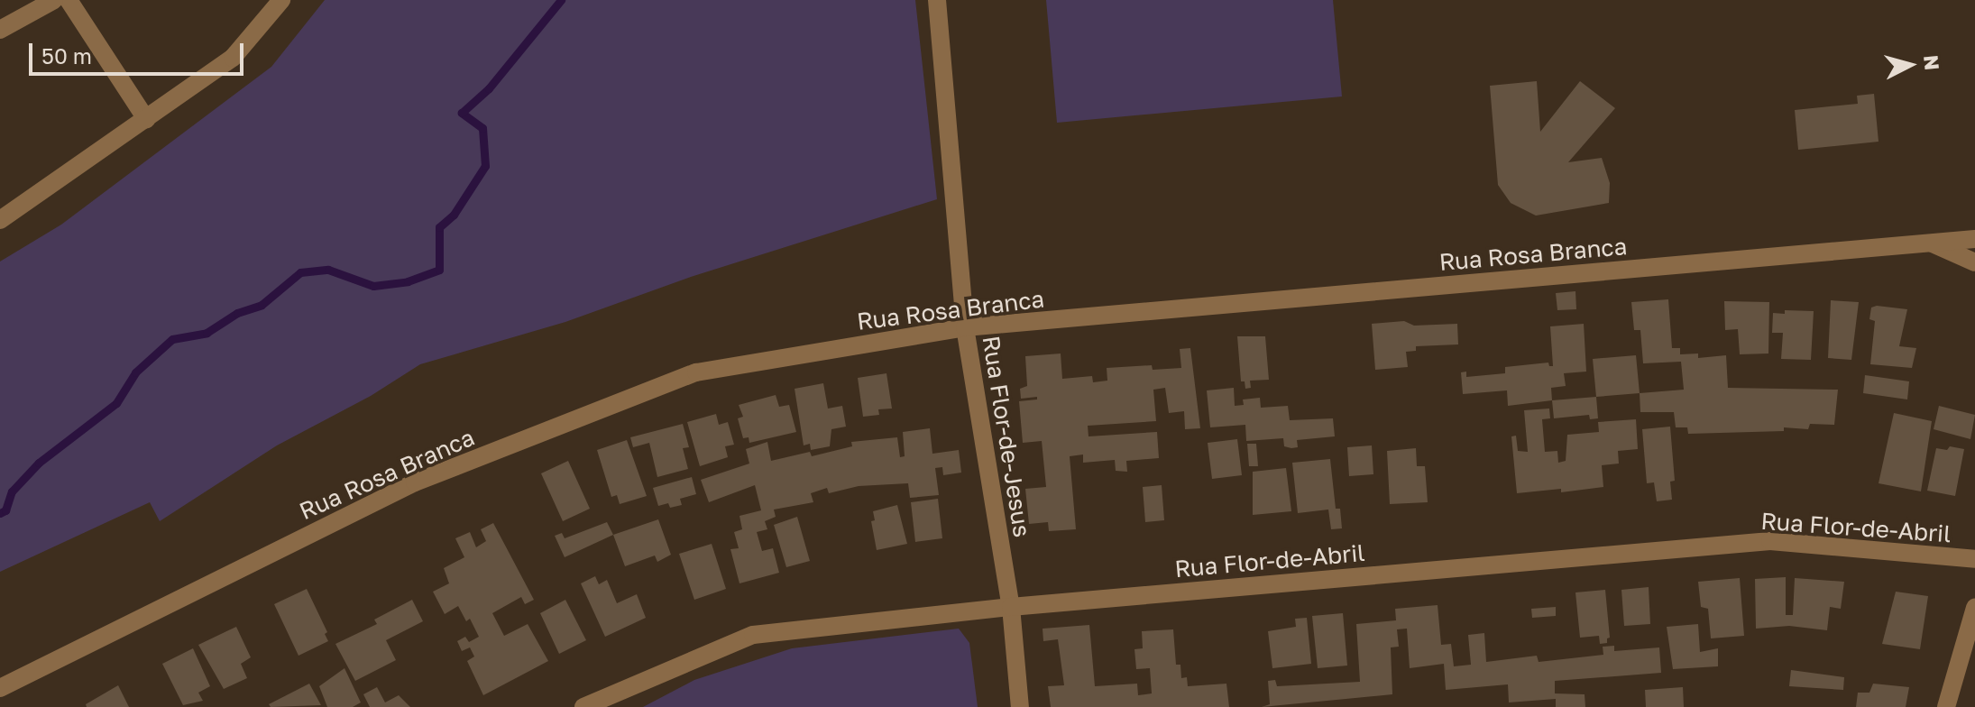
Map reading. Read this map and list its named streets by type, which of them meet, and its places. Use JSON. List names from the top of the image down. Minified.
{"streets":{"street":["Rua Rosa Branca","Rua Flor-de-Jesus","Rua Flor-de-Abril"]},"crossings":[["Rua Rosa Branca","Rua Flor-de-Jesus"],["Rua Flor-de-Jesus","Rua Flor-de-Abril"]],"scale_bar":"50 m","north":"right"}
